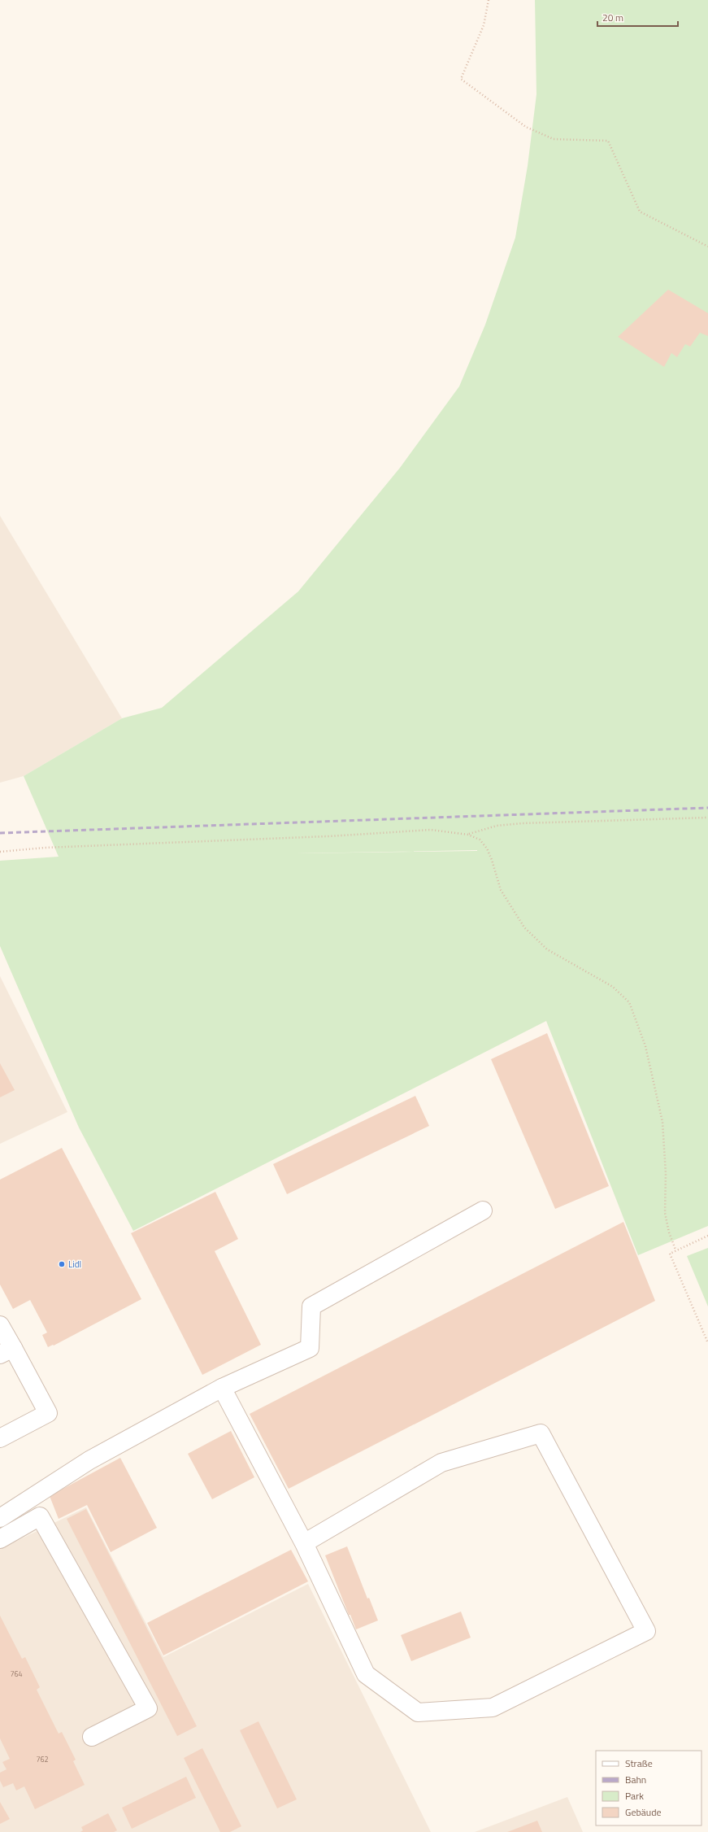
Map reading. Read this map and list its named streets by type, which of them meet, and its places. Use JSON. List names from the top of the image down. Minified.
{"places":["Lidl"],"house_numbers":["764","762"],"legend":["Straße","Bahn","Park","Gebäude"],"scale_bar":"20 m"}
